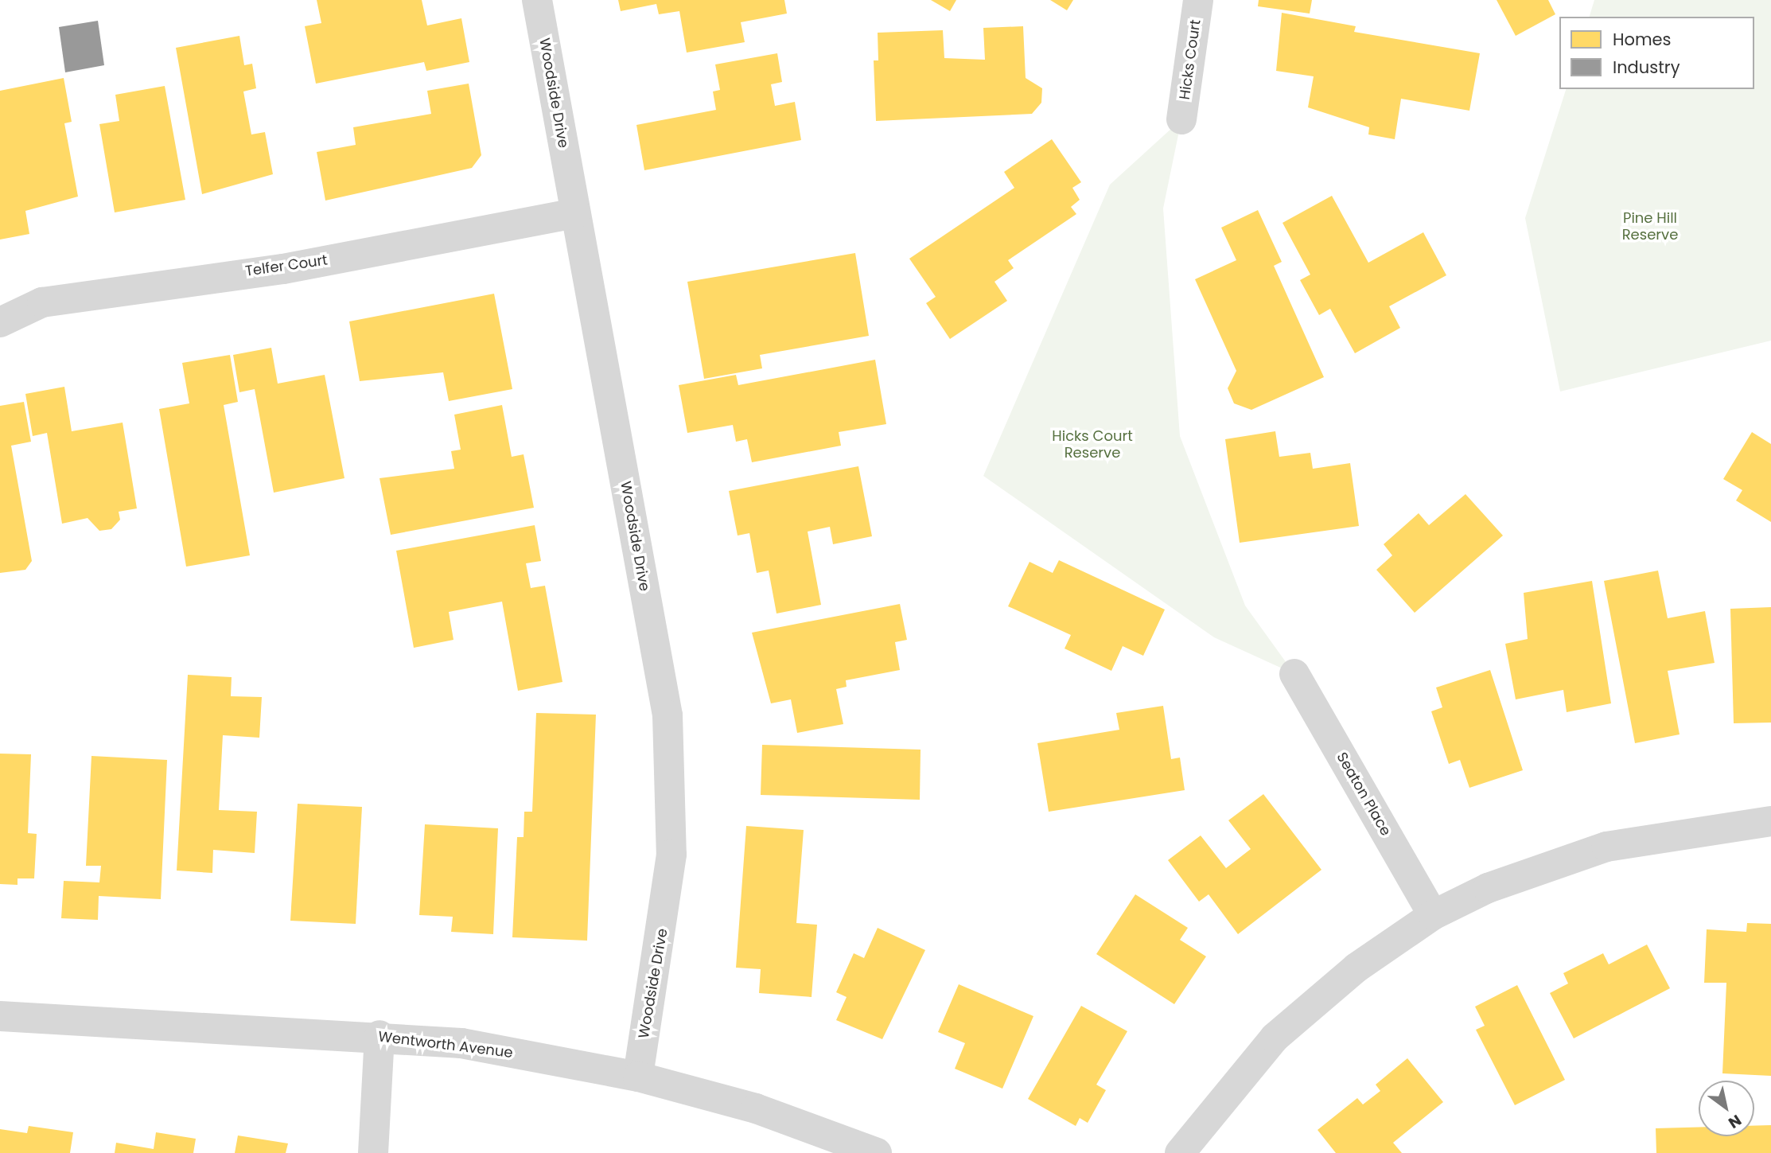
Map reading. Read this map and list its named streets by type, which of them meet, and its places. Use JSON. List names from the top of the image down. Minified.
{"streets":{"street":["Hicks Court","Woodside Drive","Telfer Court","Seaton Place","Wentworth Avenue"]},"crossings":[["Woodside Drive","Telfer Court"],["Woodside Drive","Wentworth Avenue"]],"parks":["Pine Hill Reserve","Hicks Court Reserve"],"legend":["Homes","Industry"],"north":"bottom right"}
